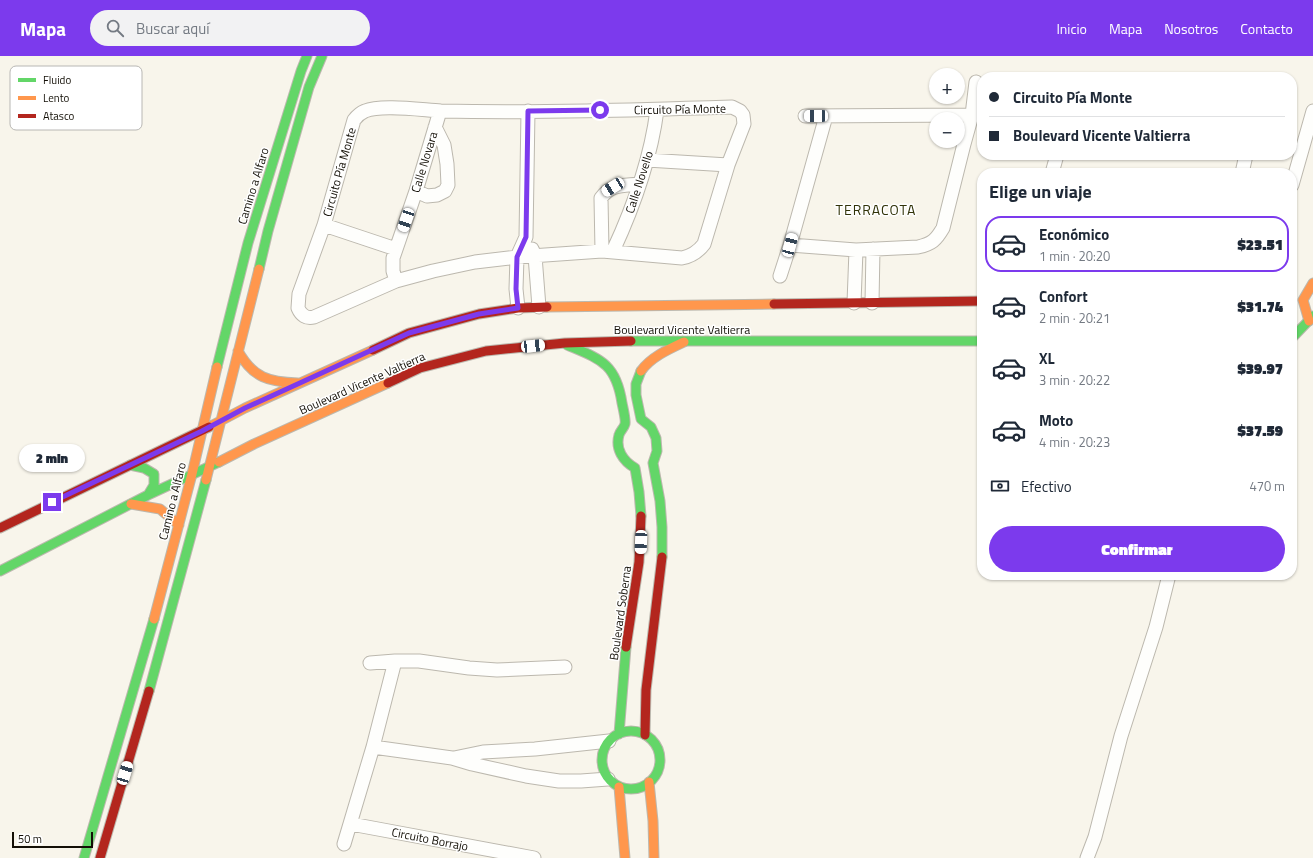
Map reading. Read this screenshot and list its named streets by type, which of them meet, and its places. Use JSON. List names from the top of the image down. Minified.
{"streets":{"street":["Circuito Pía Monte","Calle Novara","Calle Novello","Camino a Alfaro","Boulevard Vicente Valtierra","Boulevard Soberna","Circuito Borrajo"]},"crossings":[["Circuito Pía Monte","Calle Novara"],["Circuito Pía Monte","Calle Novello"],["Camino a Alfaro","Boulevard Vicente Valtierra"]],"districts":["TERRACOTA"],"legend":["Fluido","Lento","Atasco"],"scale_bar":"50 m","page":{"header":"Mapa","search":"Buscar aquí","nav":["Inicio","Mapa","Nosotros","Contacto"],"map_buttons":["+","−"],"banner":["Circuito Pía Monte","Boulevard Vicente Valtierra"],"heading":"Elige un viaje","list":[{"name":"Económico","note":"1 min · 20:20","value":"$23.51"},{"name":"Confort","note":"2 min · 20:21","value":"$31.74"},{"name":"XL","note":"3 min · 20:22","value":"$39.97"},{"name":"Moto","note":"4 min · 20:23","value":"$37.59"}],"bubble":"2 min","pay":["Efectivo","470 m"],"buttons":"Confirmar","scale":"50 m"}}
